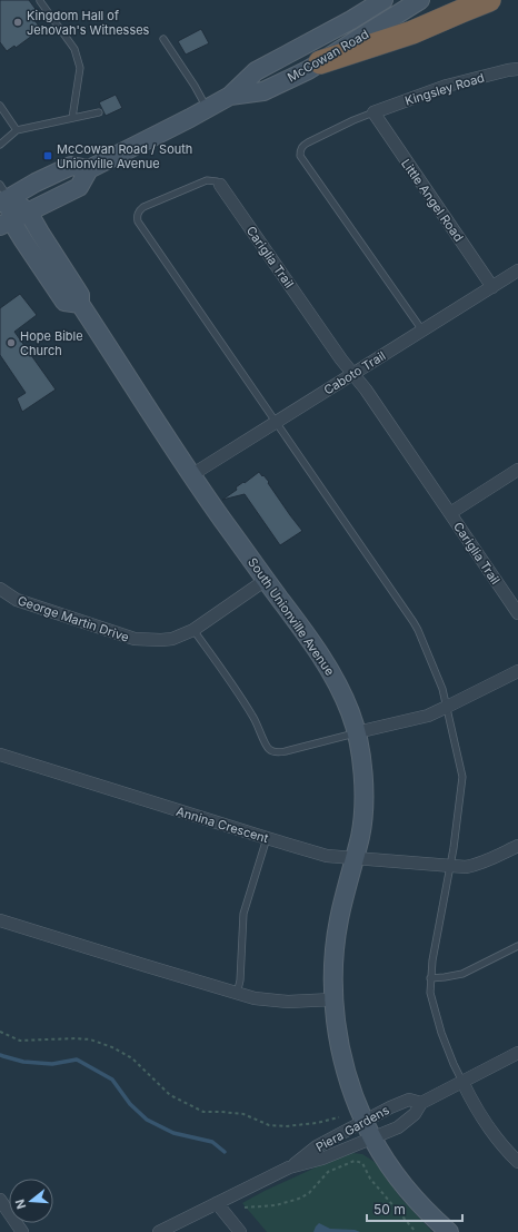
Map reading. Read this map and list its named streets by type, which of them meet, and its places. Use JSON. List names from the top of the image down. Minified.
{"streets":{"street":["McCowan Road","Kingsley Road","Little Angel Road","Cariglia Trail","Caboto Trail","South Unionville Avenue","George Martin Drive","Annina Crescent","Piera Gardens"]},"crossings":[["Kingsley Road","Little Angel Road"],["Little Angel Road","Caboto Trail"],["Cariglia Trail","Caboto Trail"],["Caboto Trail","South Unionville Avenue"],["South Unionville Avenue","George Martin Drive"],["South Unionville Avenue","Annina Crescent"],["South Unionville Avenue","Piera Gardens"]],"places":{"other":["Kingdom Hall of Jehovah's Witnesses","Hope Bible Church"],"transit":["McCowan Road / South Unionville Avenue"]},"scale_bar":"50 m","north":"left"}
